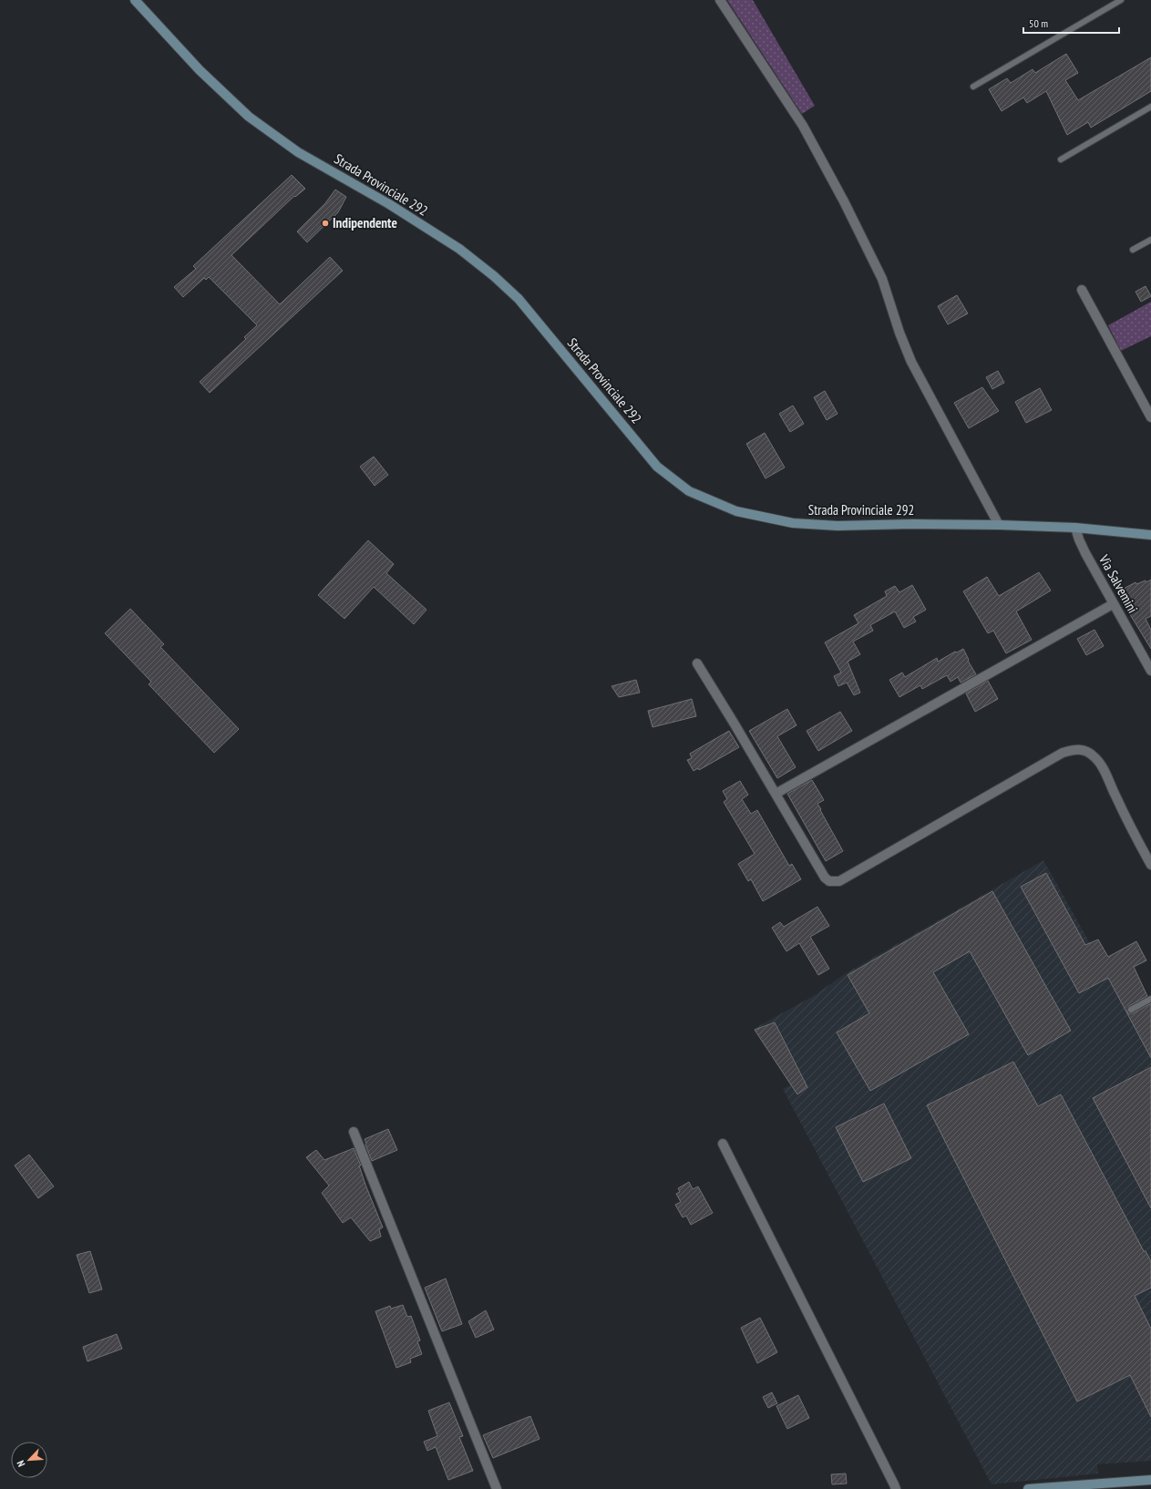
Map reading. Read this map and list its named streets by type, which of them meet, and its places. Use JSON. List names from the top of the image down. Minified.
{"streets":{"street":["Strada Provinciale 292","Via Salvemini"]},"crossings":[["Strada Provinciale 292","Via Salvemini"]],"places":["Indipendente"],"scale_bar":"50 m","north":"bottom left"}
